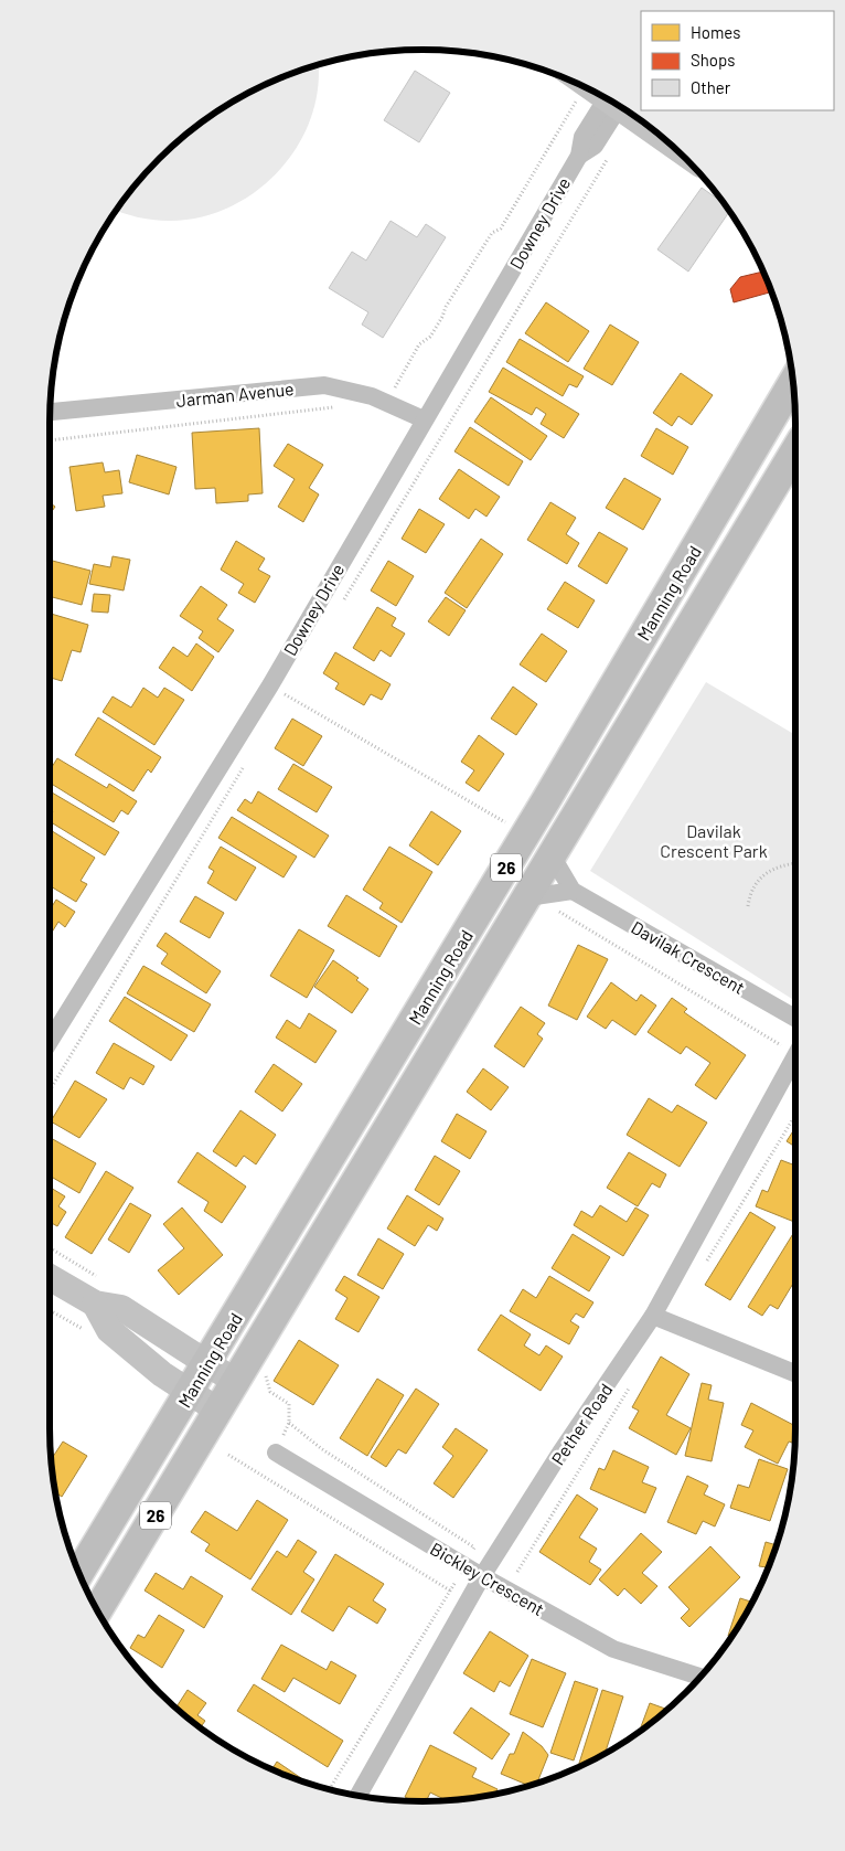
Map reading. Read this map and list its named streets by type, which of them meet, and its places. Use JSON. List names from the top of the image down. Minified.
{"streets":{"main road":["Manning Road","26"],"street":["Downey Drive","Jarman Avenue","Davilak Crescent","Pether Road","Bickley Crescent"]},"crossings":[["Downey Drive","Jarman Avenue"],["Manning Road","Davilak Crescent"],["Pether Road","Bickley Crescent"]],"parks":["Davilak Crescent Park"],"legend":["Homes","Shops","Other"]}
